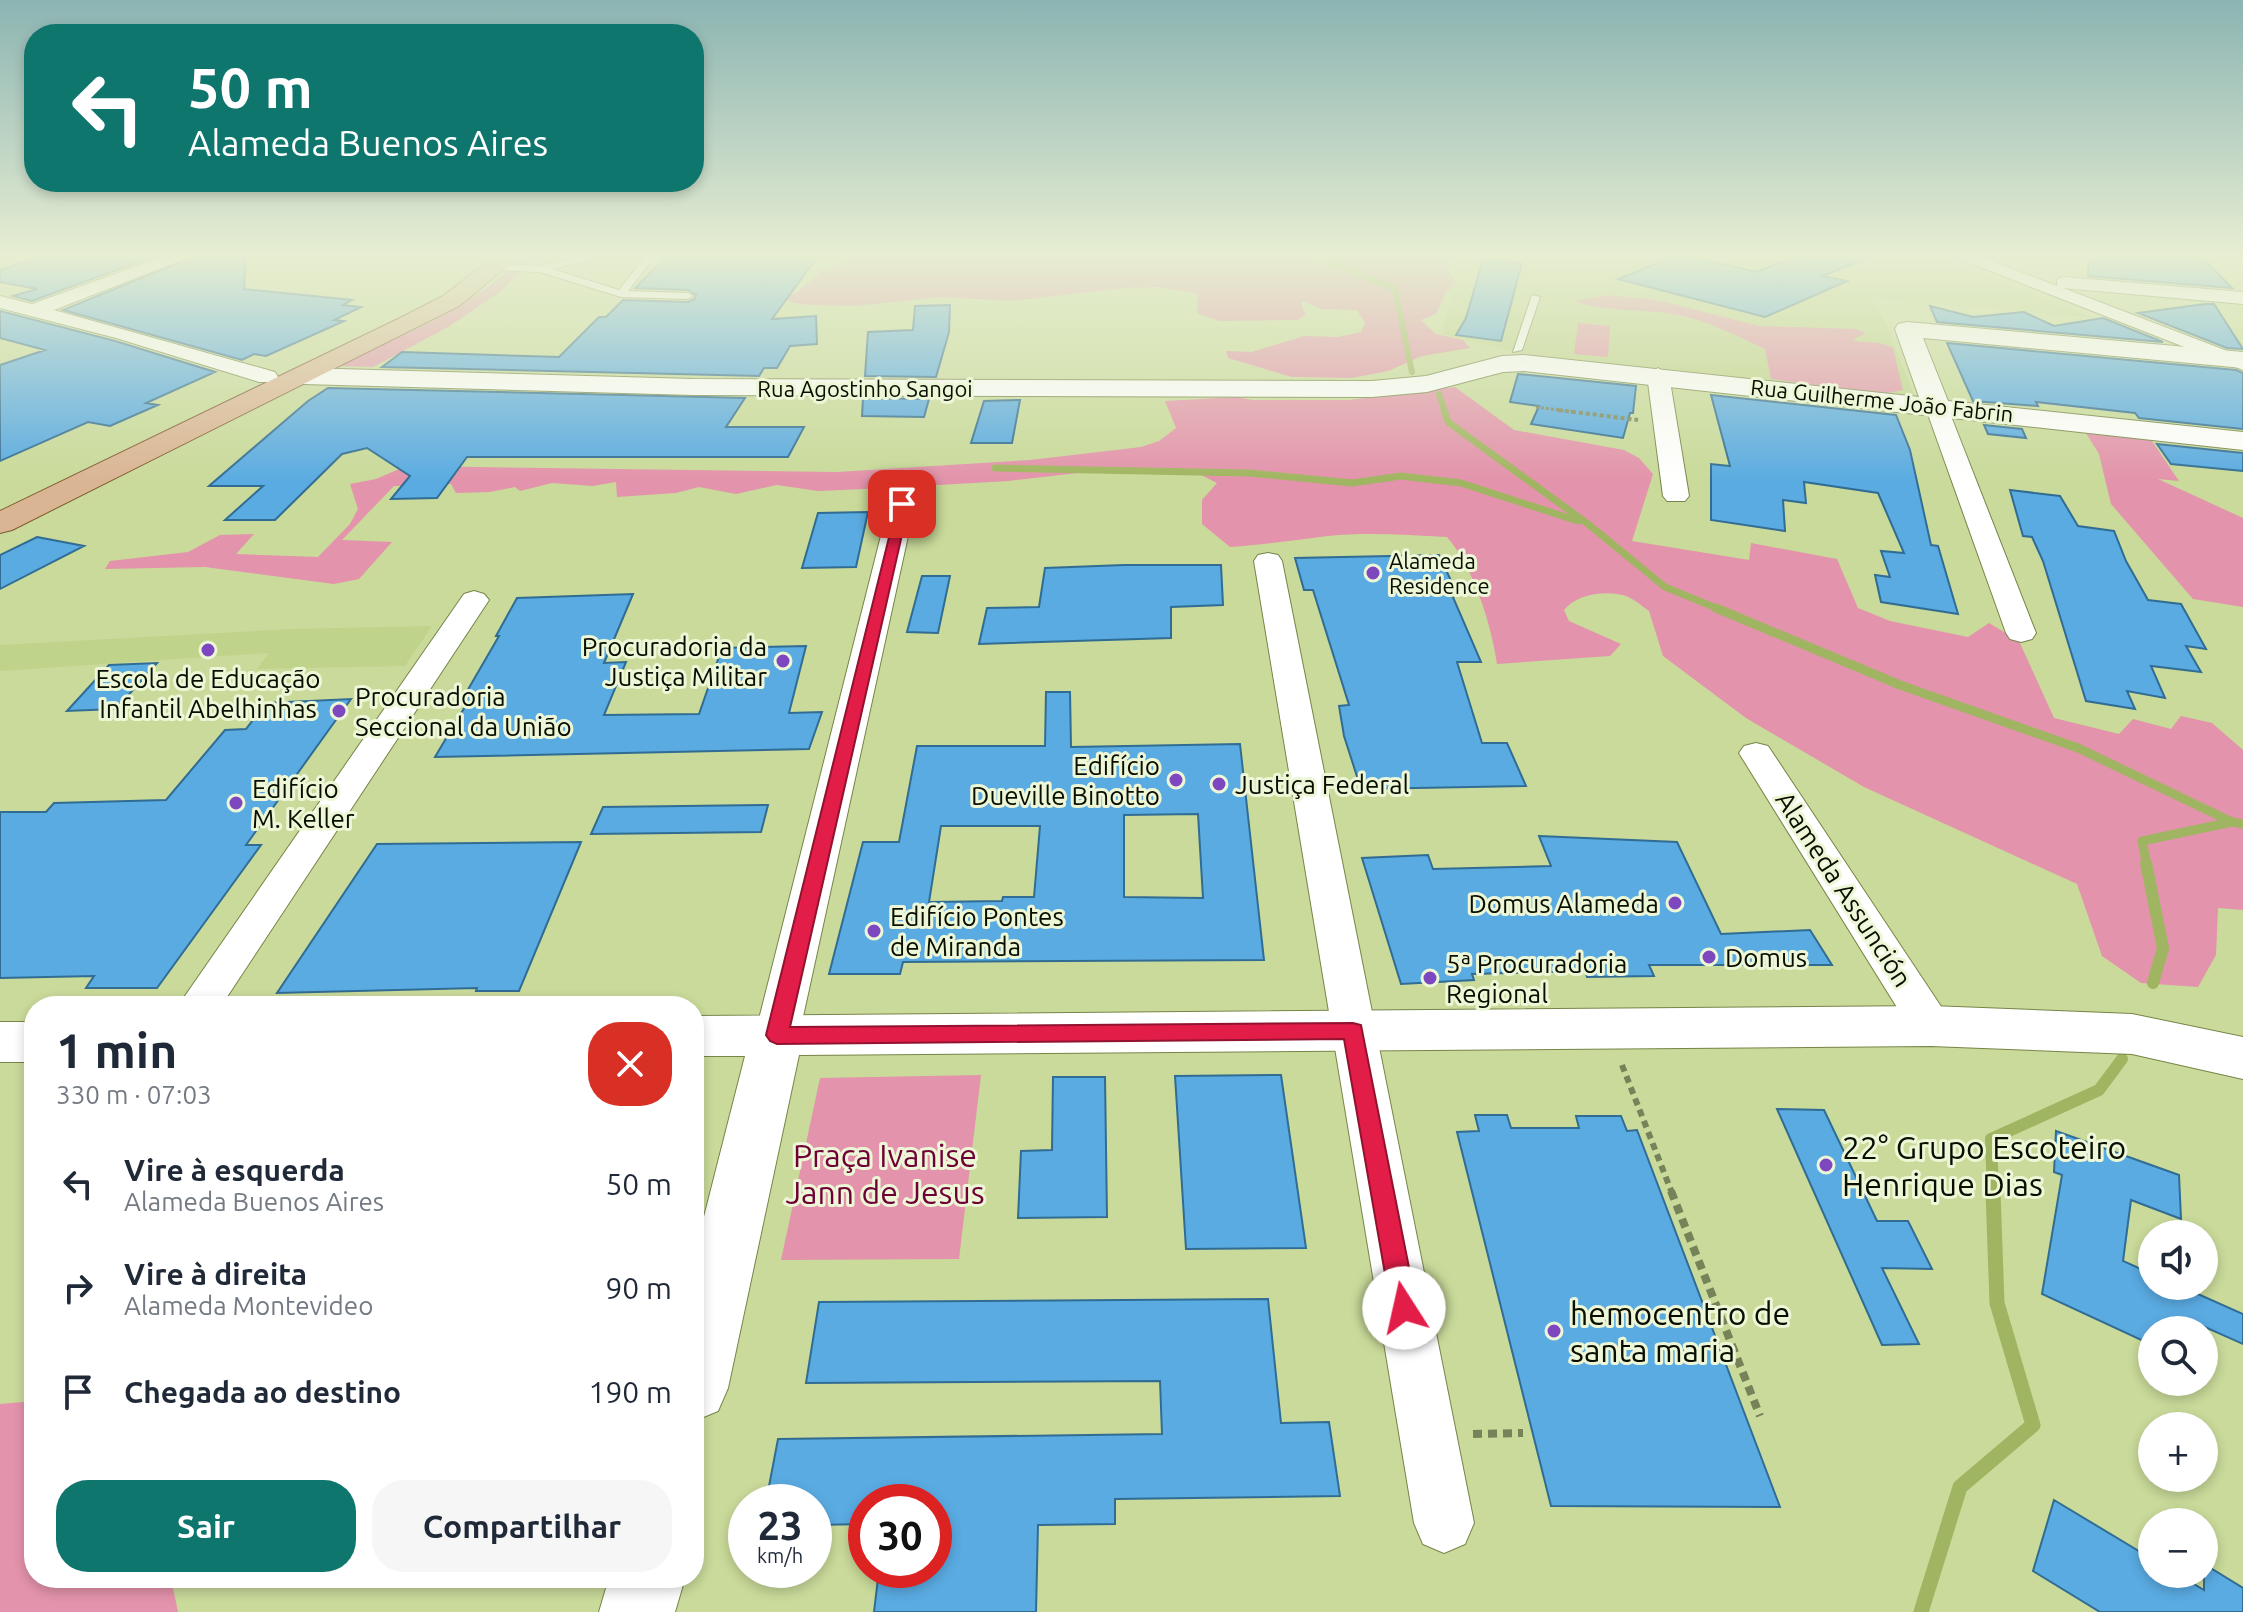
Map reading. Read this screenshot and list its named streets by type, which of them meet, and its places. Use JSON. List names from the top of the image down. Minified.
{"streets":{"street":["Rua Agostinho Sangoi","Rua Guilherme João Fabrin","Alameda Assunción"]},"crossings":[["Rua Agostinho Sangoi","Rua Guilherme João Fabrin"]],"parks":["Praça Ivanise Jann de Jesus"],"places":["Alameda Residence","Escola de Educação Infantil Abelhinhas","Procuradoria da Justiça Militar","Procuradoria Seccional da União","Edifício Dueville Binotto","Justiça Federal","Edifício M. Keller","Domus Alameda","Edifício Pontes de Miranda","Domus","5ª Procuradoria Regional","22° Grupo Escoteiro Henrique Dias","hemocentro de santa maria"],"page":{"turn":["50 m","Alameda Buenos Aires"],"heading":["1 min","330 m · 07:03"],"list":[{"name":"Vire à esquerda","note":"Alameda Buenos Aires","value":"50 m"},{"name":"Vire à direita","note":"Alameda Montevideo","value":"90 m"},{"name":"Chegada ao destino","value":"190 m"}],"map_buttons":["+","−"],"buttons":["Sair","Compartilhar"],"speed":"23 km/h","limit":"30"}}
